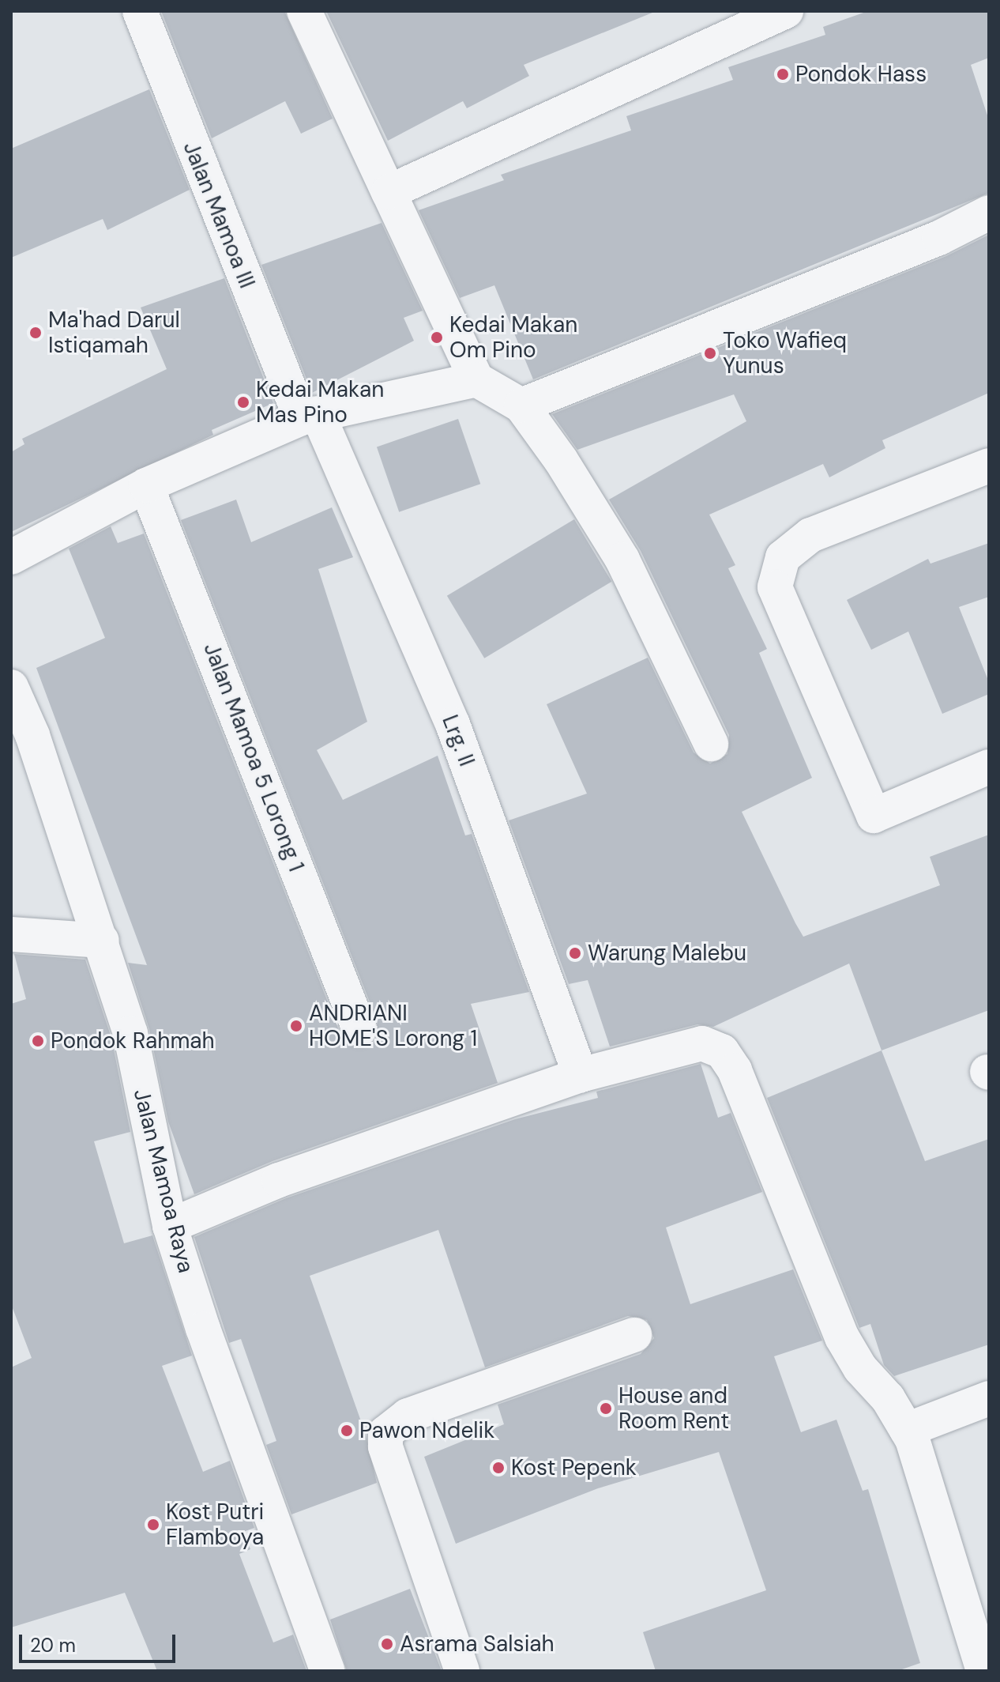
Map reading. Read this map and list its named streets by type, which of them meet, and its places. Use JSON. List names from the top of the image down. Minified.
{"streets":{"street":["Jalan Mamoa III","Lrg. II","Jalan Mamoa 5 Lorong 1","Jalan Mamoa Raya"]},"crossings":[["Jalan Mamoa III","Lrg. II"]],"places":["Pondok Hass","Ma'had Darul Istiqamah","Kedai Makan Om Pino","Toko Wafieq Yunus","Kedai Makan Mas Pino","Warung Malebu","ANDRIANI HOME'S Lorong 1","Pondok Rahmah","House and Room Rent","Pawon Ndelik","Kost Pepenk","Kost Putri Flamboya","Asrama Salsiah"],"scale_bar":"20 m"}
